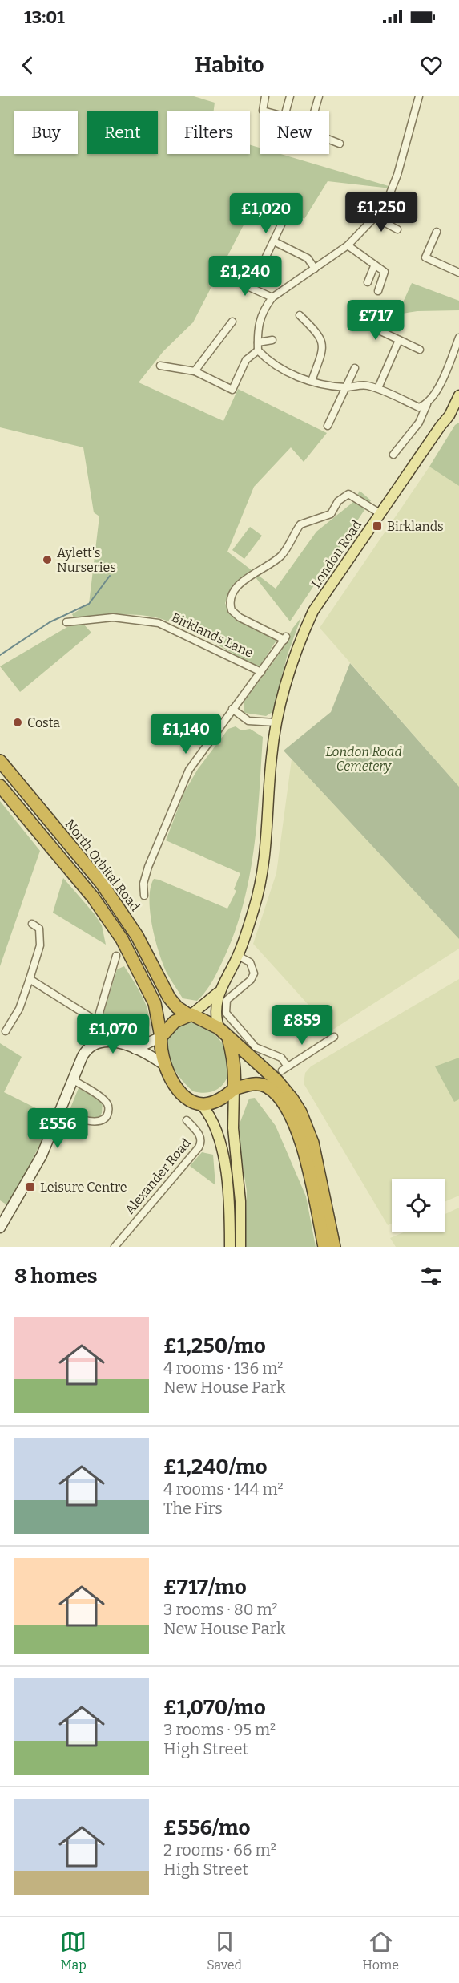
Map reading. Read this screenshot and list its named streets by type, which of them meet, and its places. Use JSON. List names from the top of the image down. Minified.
{"streets":{"highway":["North Orbital Road"],"main road":["London Road"],"street":["Birklands Lane","Alexander Road"]},"crossings":[["London Road","North Orbital Road"]],"parks":["London Road Cemetery"],"places":{"transit":["Birklands","Leisure Centre"],"other":["Aylett's Nurseries","Costa"]},"page":{"status":"13:01","header":"Habito","chip":["Buy","Rent","Filters","New"],"price":["£1,250","£1,020","£1,240","£717","£1,140","£859","£1,070","£556"],"heading":"8 homes","list":[{"name":"£1,250/mo","note":"4 rooms · 136 m² · New House Park"},{"name":"£1,240/mo","note":"4 rooms · 144 m² · The Firs"},{"name":"£717/mo","note":"3 rooms · 80 m² · New House Park"},{"name":"£1,070/mo","note":"3 rooms · 95 m² · High Street"},{"name":"£556/mo","note":"2 rooms · 66 m² · High Street"}],"tabs":["Map","Saved","Home"]}}
